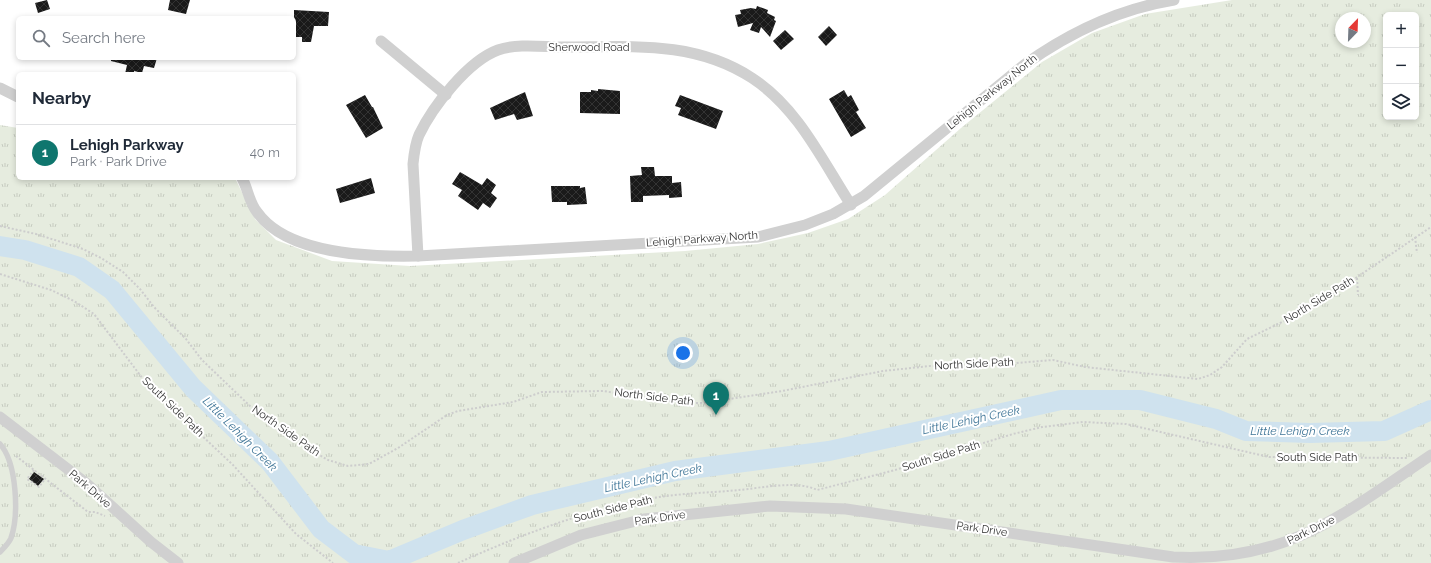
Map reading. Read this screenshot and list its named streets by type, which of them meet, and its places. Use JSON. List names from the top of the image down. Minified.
{"streets":{"street":["Sherwood Road","Lehigh Parkway North","Park Drive"],"path":["North Side Path","South Side Path"]},"crossings":[["Sherwood Road","Lehigh Parkway North"]],"water":["Little Lehigh Creek"],"north":"top right","page":{"map_buttons":["+","−"],"search":"Search here","heading":"Nearby","list":[{"mark":"1","name":"Lehigh Parkway","note":"Park · Park Drive","value":"40 m"}],"pins":"1"}}
